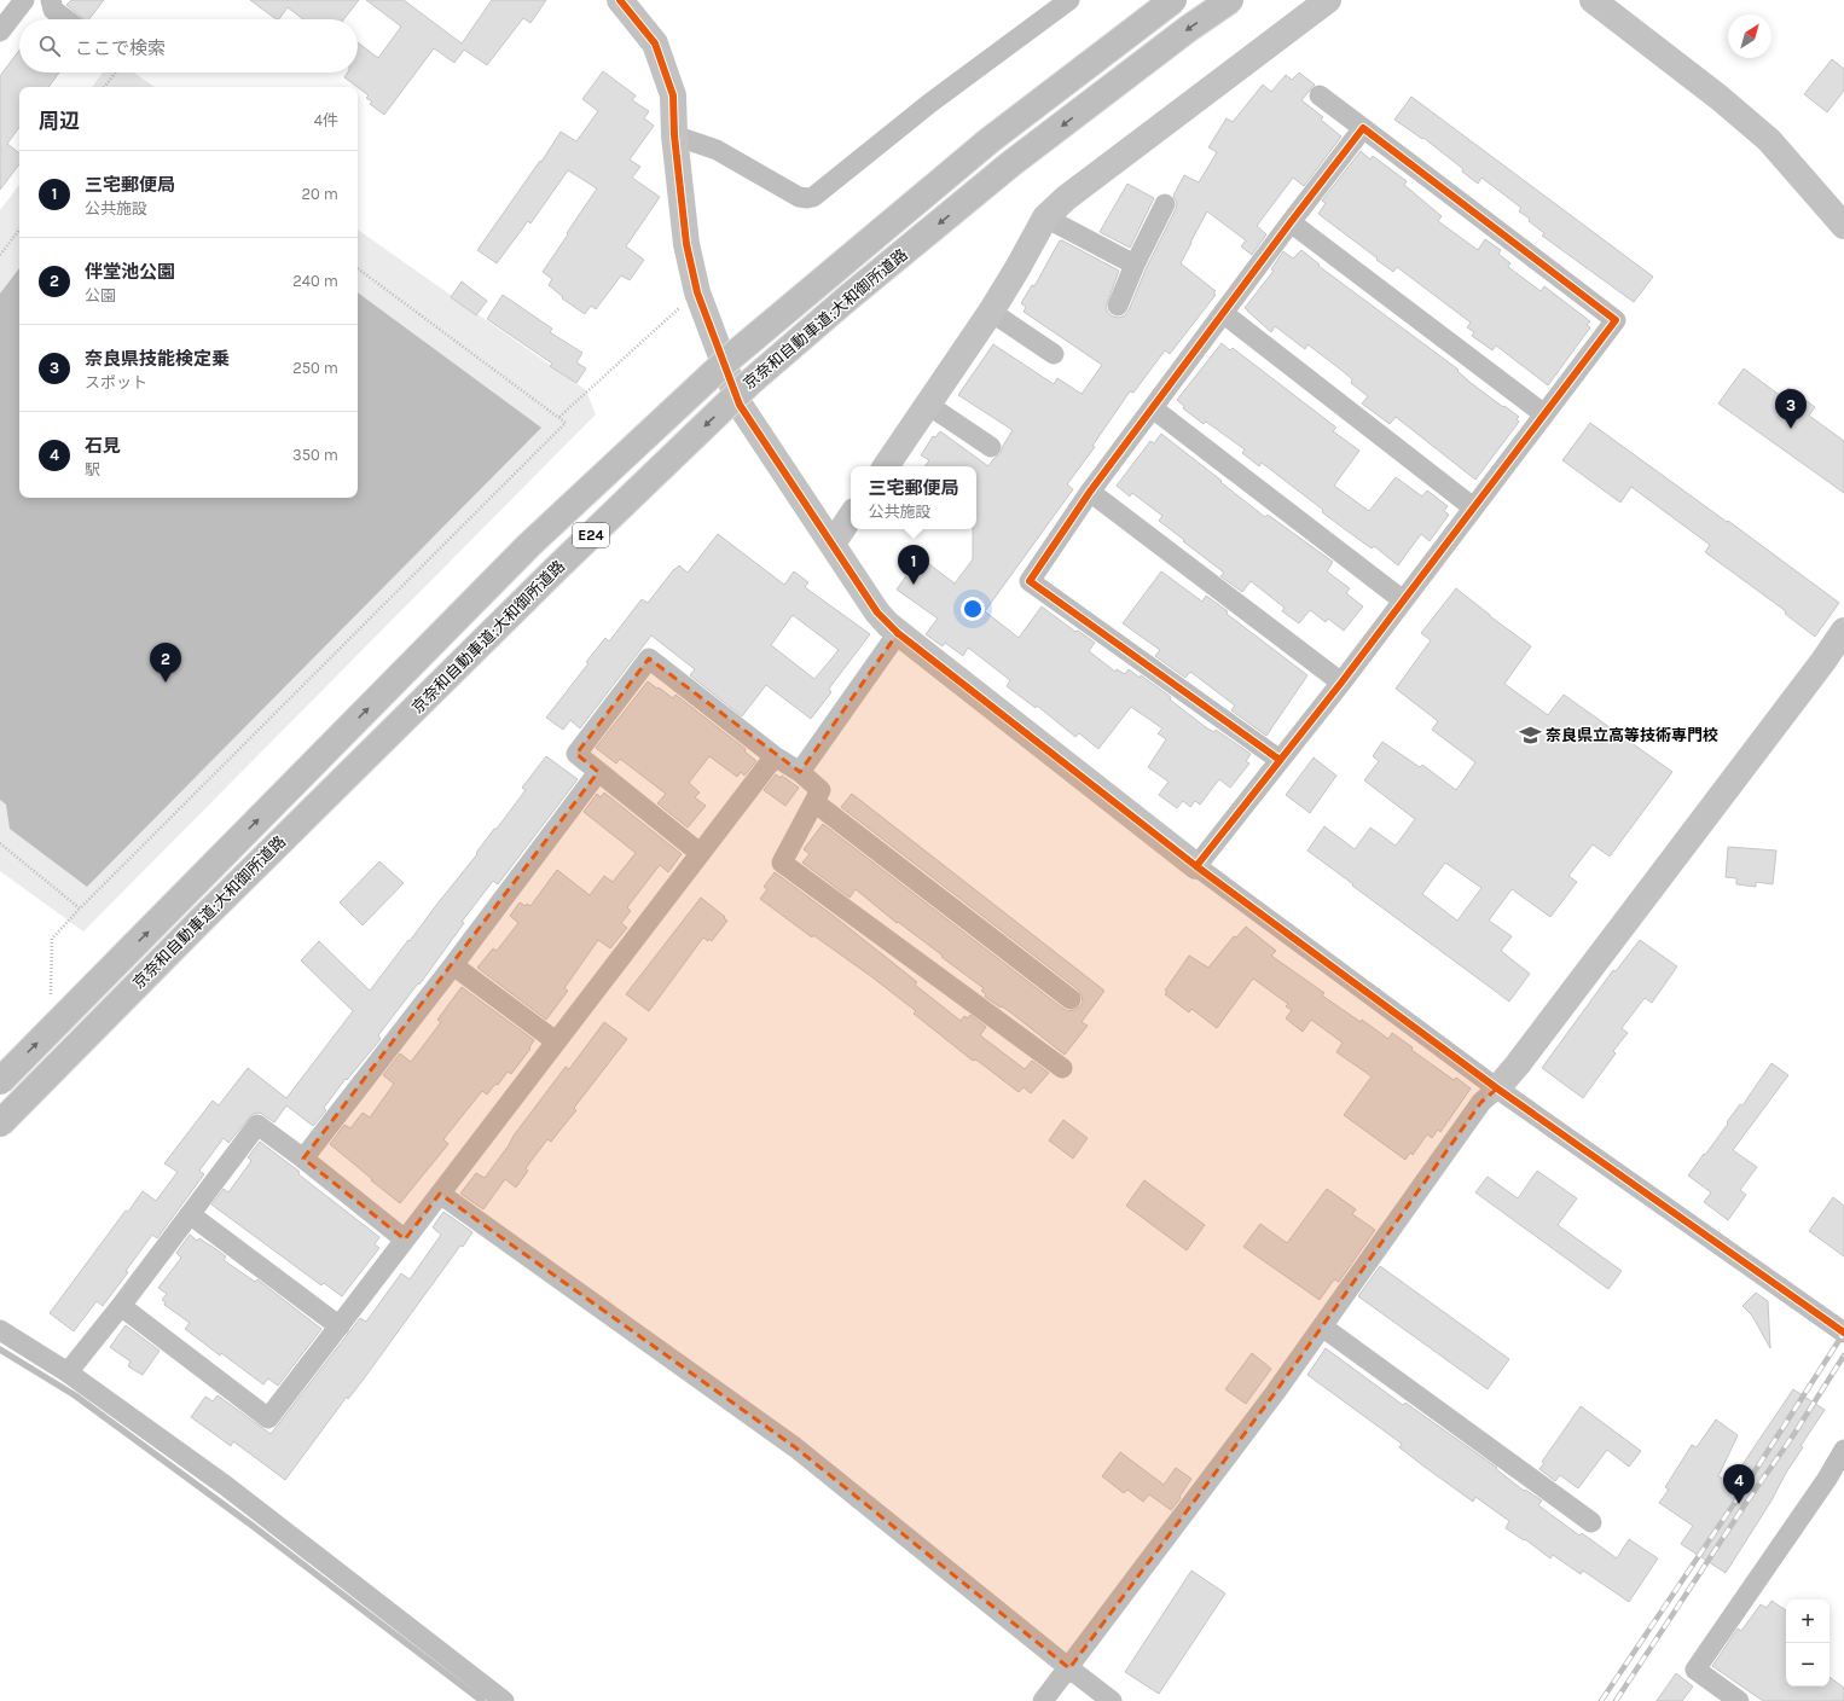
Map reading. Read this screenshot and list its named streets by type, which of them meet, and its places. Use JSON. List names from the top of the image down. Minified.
{"streets":{"highway":["京奈和自動車道;大和御所道路","E24"]},"places":{"school or university":["奈良県立高等技術専門校"]},"north":"top right","page":{"search":"ここで検索","heading":["周辺","4件"],"list":[{"mark":"1","name":"三宅郵便局","note":"公共施設","value":"20 m"},{"mark":"2","name":"伴堂池公園","note":"公園","value":"240 m"},{"mark":"3","name":"奈良県技能検定乗","note":"スポット","value":"250 m"},{"mark":"4","name":"石見","note":"駅","value":"350 m"}],"pins":["3","1","2","4"],"popup":["三宅郵便局","公共施設"],"map_buttons":["+","−"]}}
